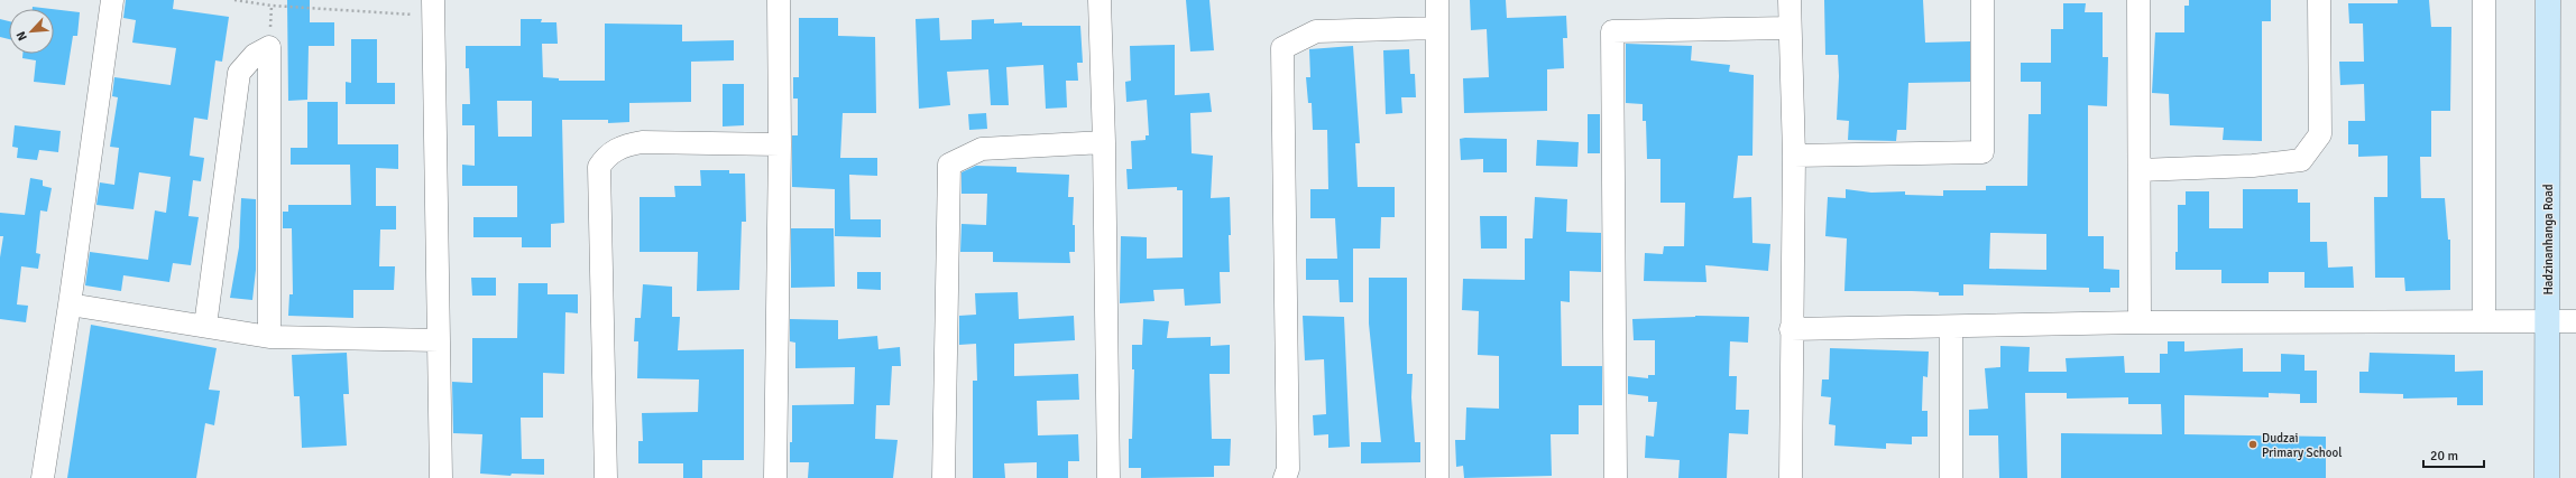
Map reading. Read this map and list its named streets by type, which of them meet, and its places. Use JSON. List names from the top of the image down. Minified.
{"streets":{"street":["Hadzinanhanga Road"]},"places":["Dudzai Primary School"],"scale_bar":"20 m","north":"bottom left"}
